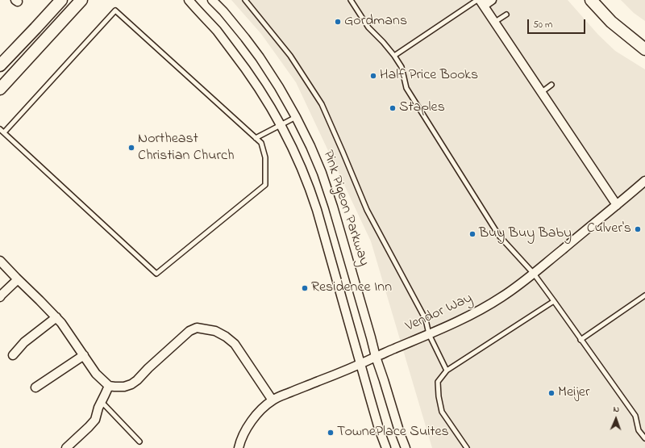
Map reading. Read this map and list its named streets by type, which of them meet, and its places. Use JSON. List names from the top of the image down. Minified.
{"streets":{"street":["Pink Pigeon Parkway","Vendor Way"]},"crossings":[["Pink Pigeon Parkway","Vendor Way"]],"places":["Gordmans","Half Price Books","Staples","Northeast Christian Church","Culver's","Buy Buy Baby","Residence Inn","Meijer","TownePlace Suites"],"scale_bar":"50 m","north":"top"}
